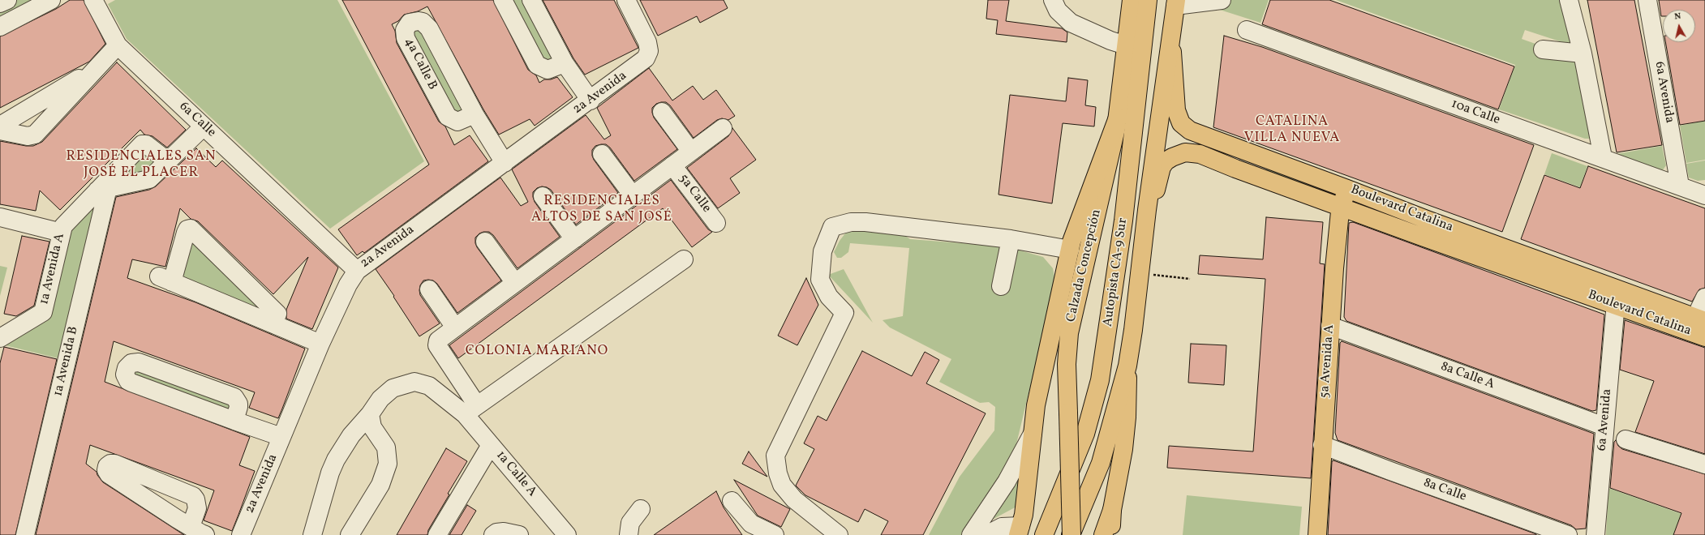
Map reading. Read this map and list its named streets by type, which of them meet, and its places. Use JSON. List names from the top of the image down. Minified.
{"streets":{"main road":["Boulevard Catalina","Calzada Concepción","Autopista CA-9 Sur","5a Avenida A"],"street":["4a Calle B","6a Avenida","2a Avenida","10a Calle","6a Calle","5a Calle","1a Avenida A","1a Avenida B","8a Calle A","1a Calle A","8a Calle"]},"crossings":[["4a Calle B","2a Avenida"],["6a Avenida","10a Calle"],["6a Avenida","Boulevard Catalina"],["6a Avenida","8a Calle A"],["2a Avenida","6a Calle"],["Boulevard Catalina","Autopista CA-9 Sur"],["Boulevard Catalina","5a Avenida A"],["Calzada Concepción","Autopista CA-9 Sur"],["1a Avenida A","1a Avenida B"],["5a Avenida A","8a Calle A"],["5a Avenida A","8a Calle"]],"districts":["CATALINA VILLA NUEVA","RESIDENCIALES SAN JOSÉ EL PLACER","RESIDENCIALES ALTOS DE SAN JOSÉ","COLONIA MARIANO"],"north":"top"}
